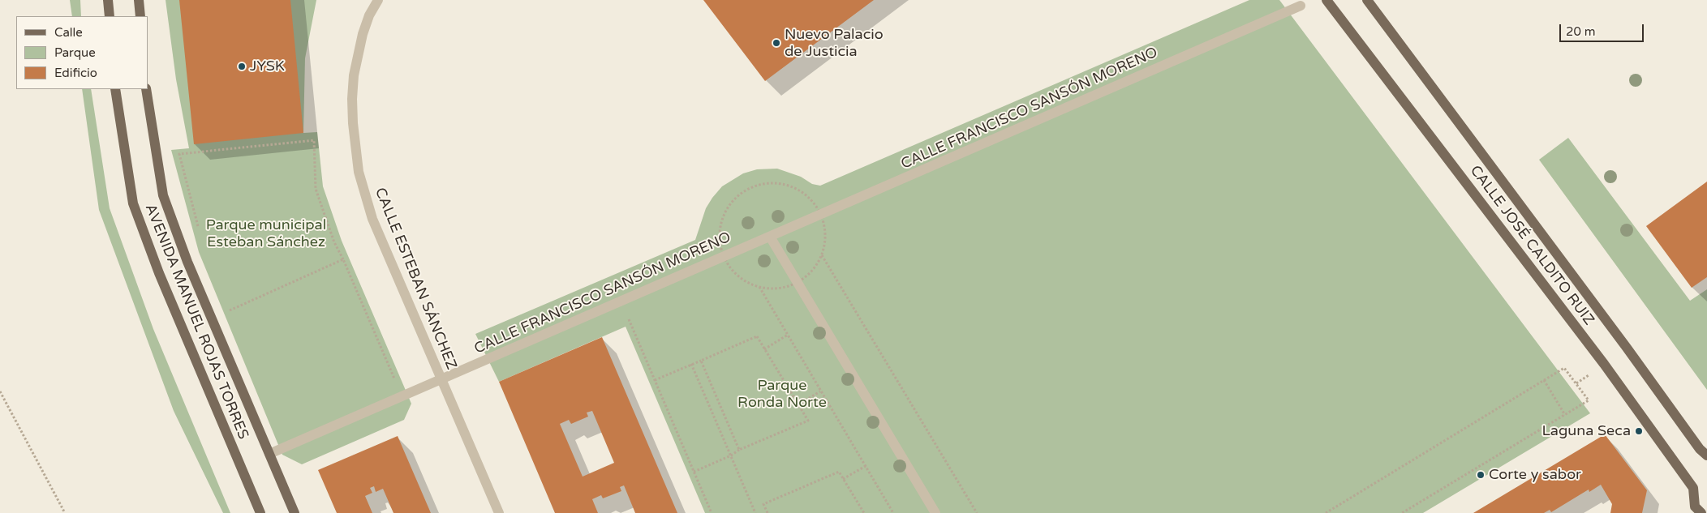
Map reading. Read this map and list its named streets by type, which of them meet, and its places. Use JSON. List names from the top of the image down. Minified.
{"streets":{"main road":["CALLE JOSÉ CALDITO RUIZ","AVENIDA MANUEL ROJAS TORRES"],"street":["CALLE FRANCISCO SANSÓN MORENO","CALLE ESTEBAN SÁNCHEZ"]},"crossings":[["CALLE FRANCISCO SANSÓN MORENO","CALLE ESTEBAN SÁNCHEZ"],["CALLE FRANCISCO SANSÓN MORENO","AVENIDA MANUEL ROJAS TORRES"]],"parks":["Parque municipal Esteban Sánchez","Parque Ronda Norte"],"places":["Nuevo Palacio de Justicia","JYSK","Laguna Seca","Corte y sabor"],"legend":["Calle","Parque","Edificio"],"scale_bar":"20 m"}
